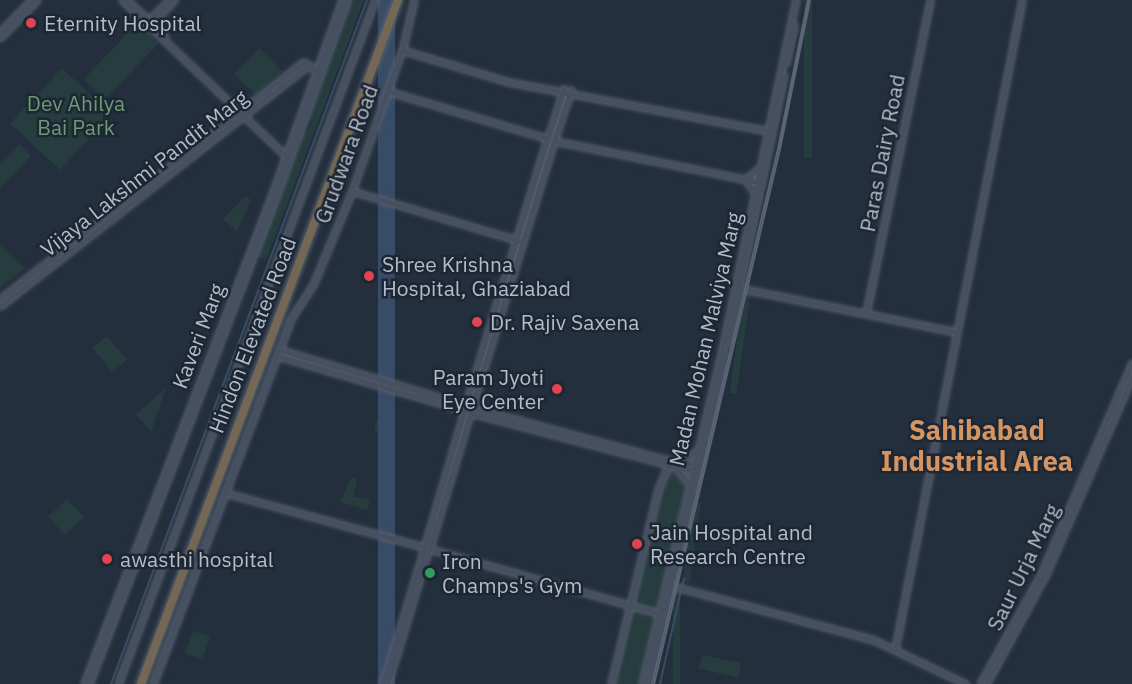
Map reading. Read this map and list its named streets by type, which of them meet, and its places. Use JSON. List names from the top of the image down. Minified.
{"streets":{"highway":["Hindon Elevated Road"],"street":["Paras Dairy Road","Grudwara Road","Vijaya Lakshmi Pandit Marg","Kaveri Marg","Madan Mohan Malviya Marg","Saur Urja Marg"]},"crossings":[["Vijaya Lakshmi Pandit Marg","Kaveri Marg"]],"districts":["Sahibabad Industrial Area"],"parks":["Dev Ahilya Bai Park"],"places":["Eternity Hospital","Shree Krishna Hospital, Ghaziabad","Dr. Rajiv Saxena","Param Jyoti Eye Center","Jain Hospital and Research Centre","awasthi hospital","Iron Champs's Gym"]}
